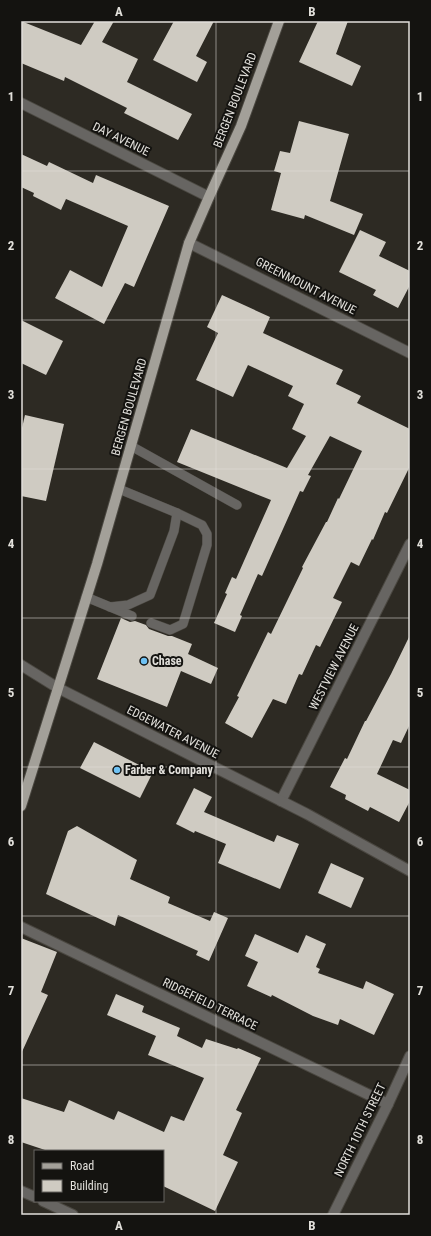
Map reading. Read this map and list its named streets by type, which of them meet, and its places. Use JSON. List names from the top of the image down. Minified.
{"streets":{"main road":["BERGEN BOULEVARD"],"street":["DAY AVENUE","GREENMOUNT AVENUE","WESTVIEW AVENUE","EDGEWATER AVENUE","RIDGEFIELD TERRACE","NORTH 10TH STREET"]},"crossings":[["BERGEN BOULEVARD","DAY AVENUE"],["BERGEN BOULEVARD","GREENMOUNT AVENUE"],["BERGEN BOULEVARD","EDGEWATER AVENUE"],["WESTVIEW AVENUE","EDGEWATER AVENUE"],["RIDGEFIELD TERRACE","NORTH 10TH STREET"]],"places":["Chase","Farber & Company"],"legend":["Road","Building"],"grid":{"columns":["A","B"],"rows":["1","2","3","4","5","6","7","8"]}}
